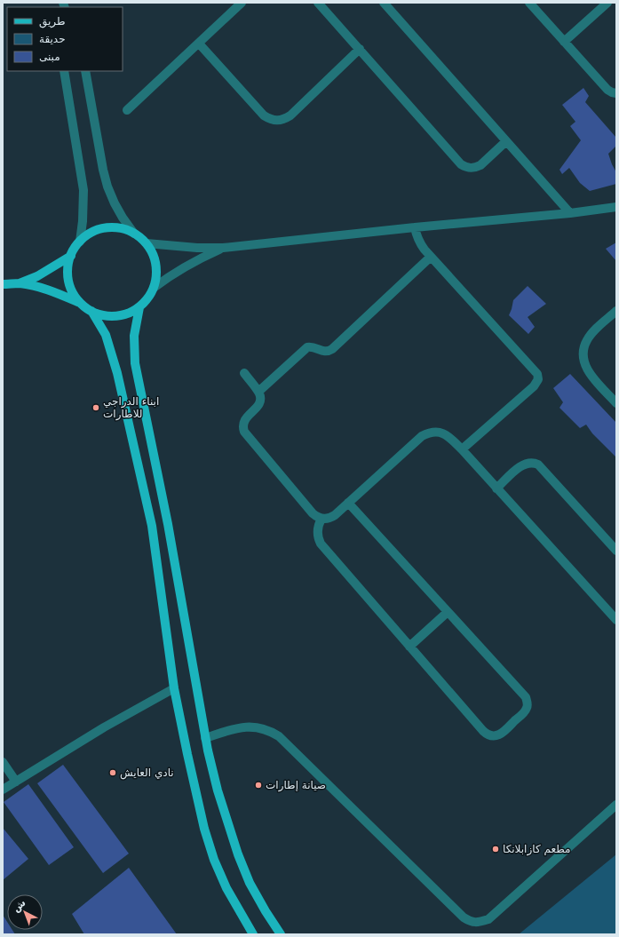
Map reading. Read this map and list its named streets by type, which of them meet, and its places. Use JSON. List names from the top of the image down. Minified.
{"places":["ابناء الدراجي للاطارات","نادي العايش","صيانة إطارات","مطعم كازابلانكا"],"legend":["طريق","حديقة","مبنى"],"north":"top left"}
